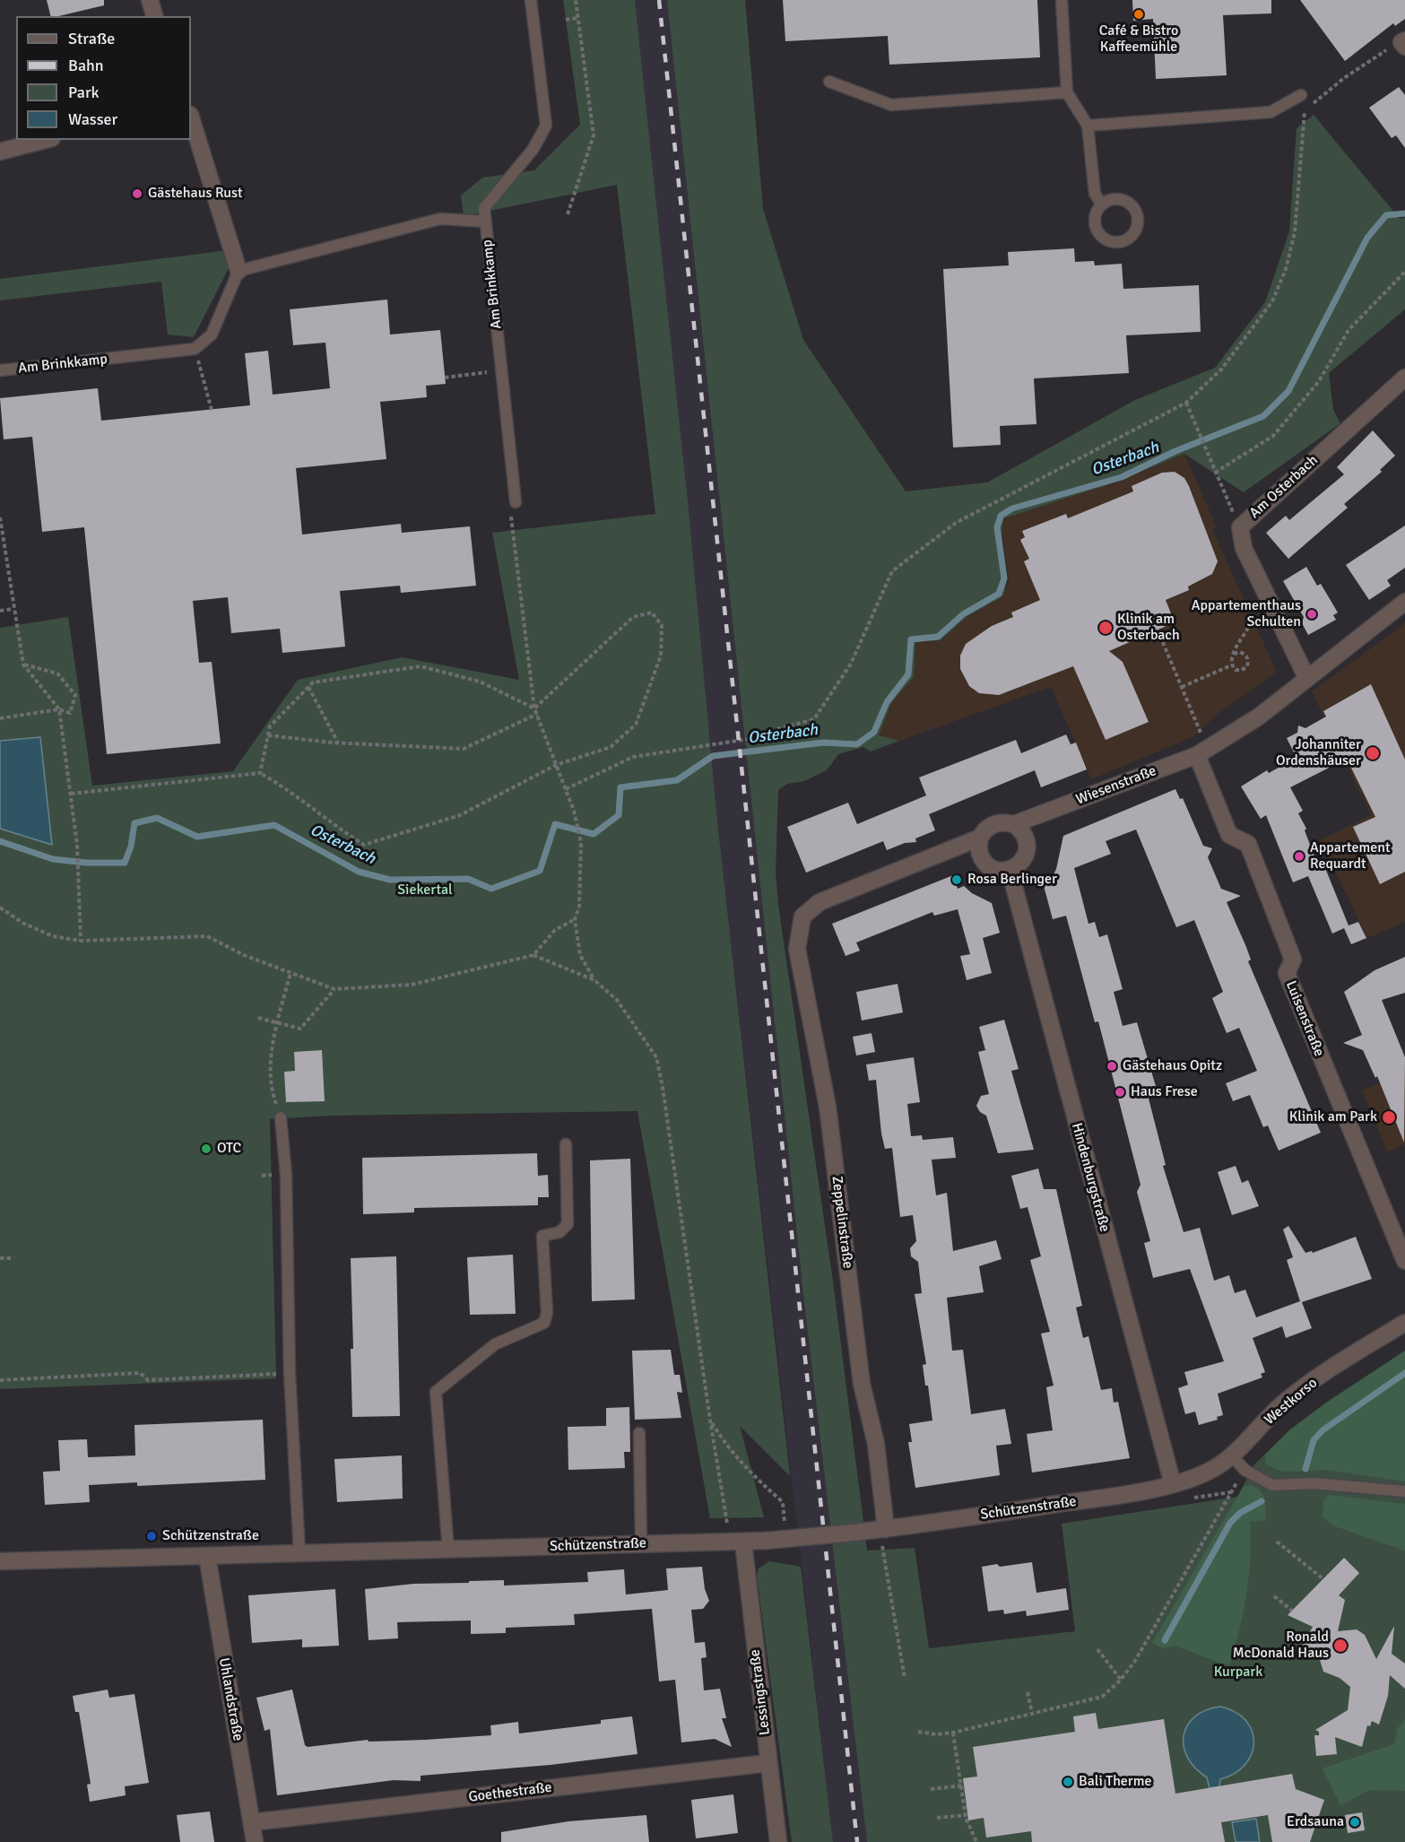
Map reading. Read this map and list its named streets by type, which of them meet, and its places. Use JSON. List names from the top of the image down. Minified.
{"streets":{"street":["Am Osterbach","Wiesenstraße","Luisenstraße","Hindenburgstraße","Zeppelinstraße","Westkorso","Schützenstraße","Lessingstraße","Uhlandstraße","Goethestraße"],"lane":["Am Brinkkamp"]},"crossings":[["Am Osterbach","Wiesenstraße"],["Wiesenstraße","Luisenstraße"],["Wiesenstraße","Hindenburgstraße"],["Wiesenstraße","Zeppelinstraße"],["Hindenburgstraße","Westkorso"],["Hindenburgstraße","Schützenstraße"],["Zeppelinstraße","Schützenstraße"],["Westkorso","Schützenstraße"],["Schützenstraße","Lessingstraße"],["Schützenstraße","Uhlandstraße"],["Lessingstraße","Goethestraße"],["Uhlandstraße","Goethestraße"]],"water":["Osterbach"],"parks":["Siekertal","Kurpark"],"places":["Café & Bistro Kaffeemühle","Gästehaus Rust","Appartementhaus Schulten","Klinik am Osterbach","Johanniter Ordenshäuser","Appartement Requardt","Rosa Berlinger","Gästehaus Opitz","Haus Frese","Klinik am Park","OTC","Schützenstraße","Ronald McDonald Haus","Bali Therme","Erdsauna"],"legend":["Straße","Bahn","Park","Wasser"]}
